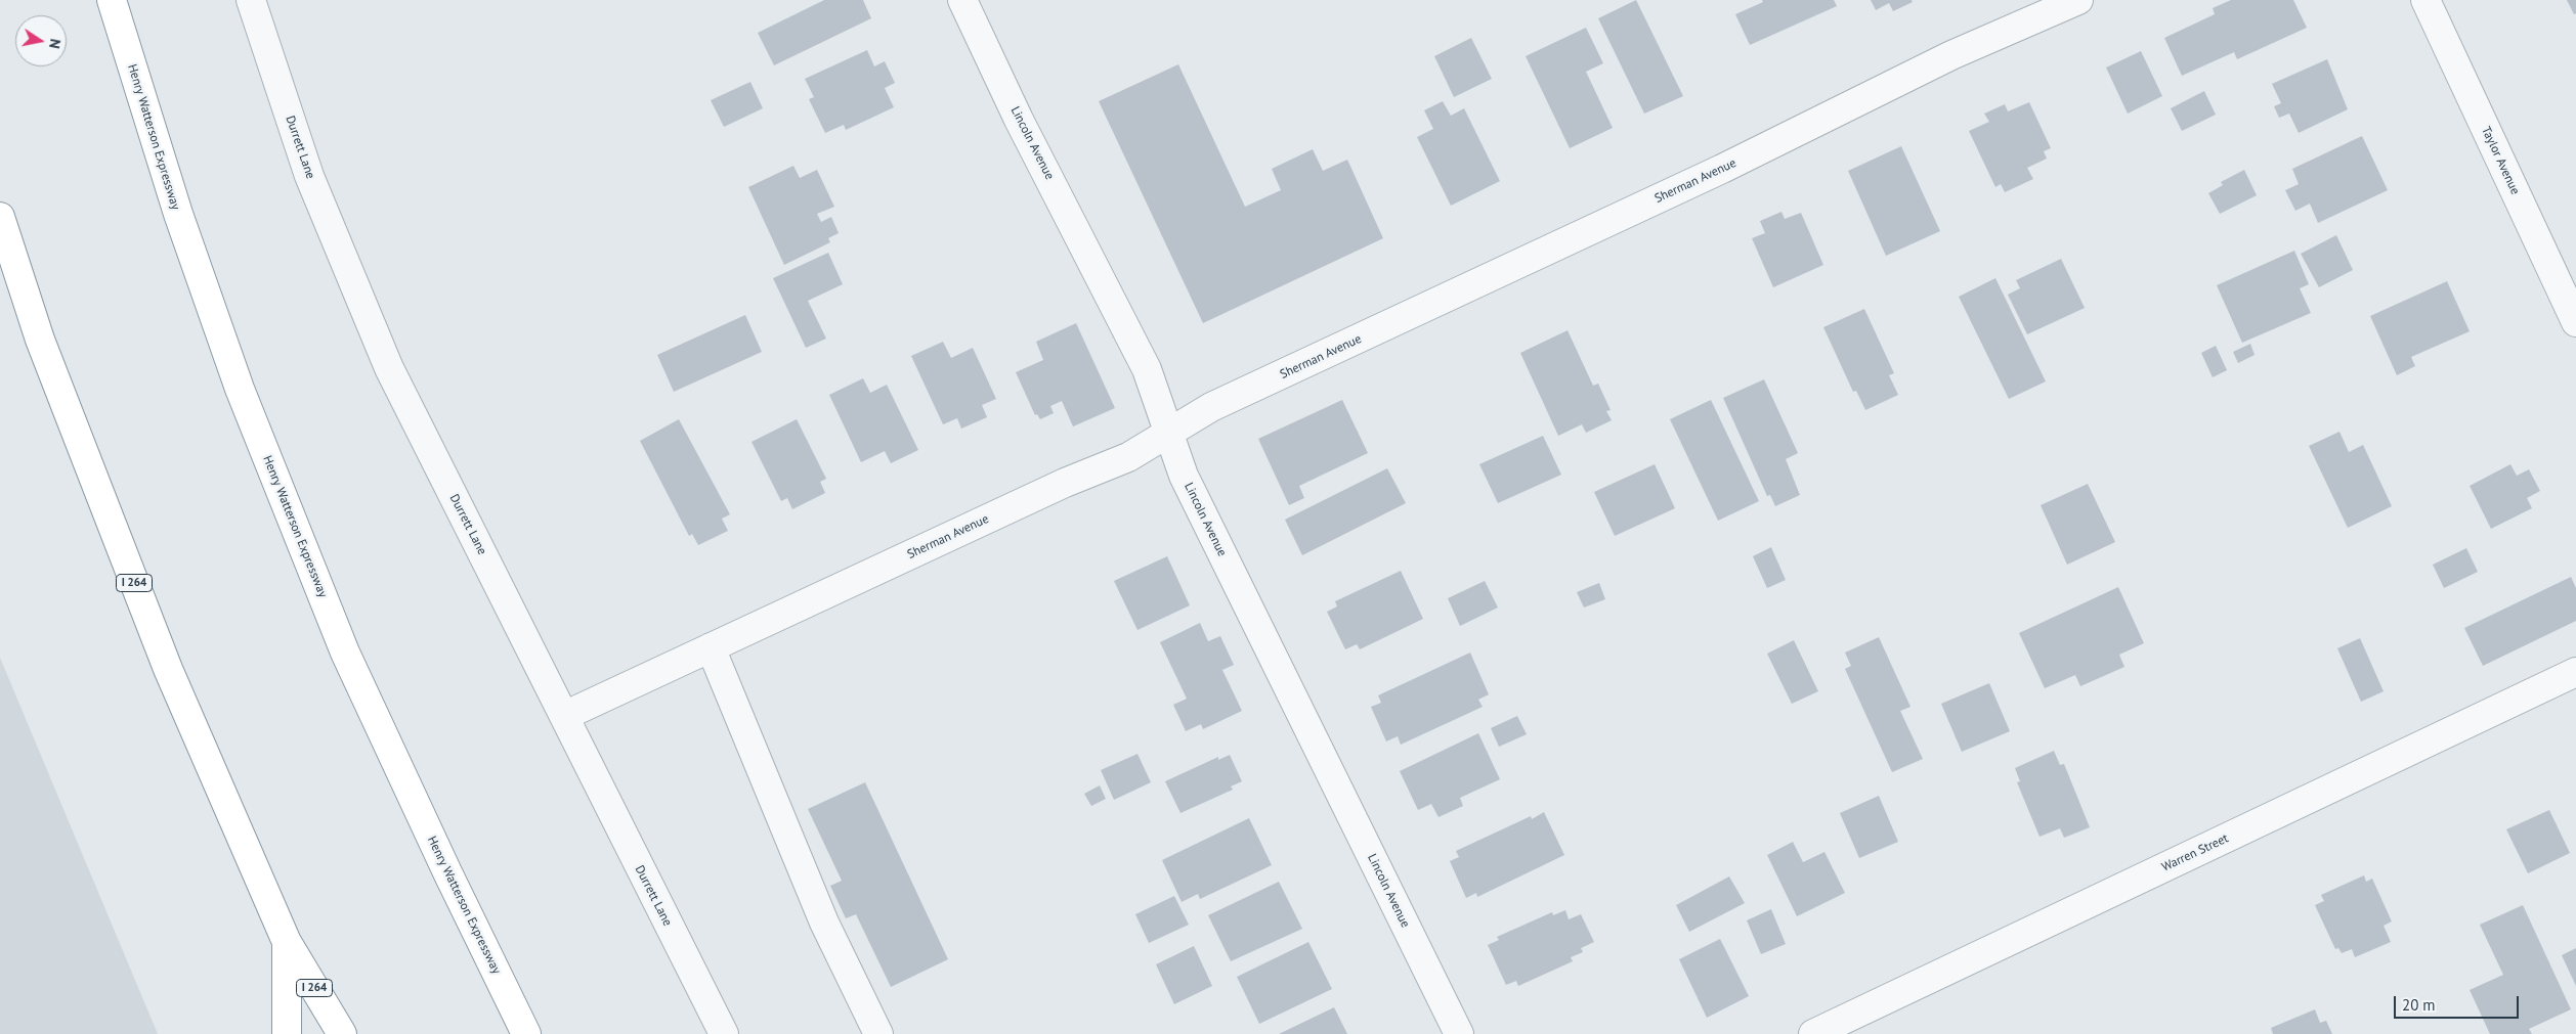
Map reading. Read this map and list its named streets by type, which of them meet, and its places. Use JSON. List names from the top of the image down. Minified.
{"streets":{"highway":["Henry Watterson Expressway","I 264"],"street":["Lincoln Avenue","Durrett Lane","Taylor Avenue","Sherman Avenue","Warren Street"]},"crossings":[["Lincoln Avenue","Sherman Avenue"],["Durrett Lane","Sherman Avenue"]],"scale_bar":"20 m","north":"right"}
